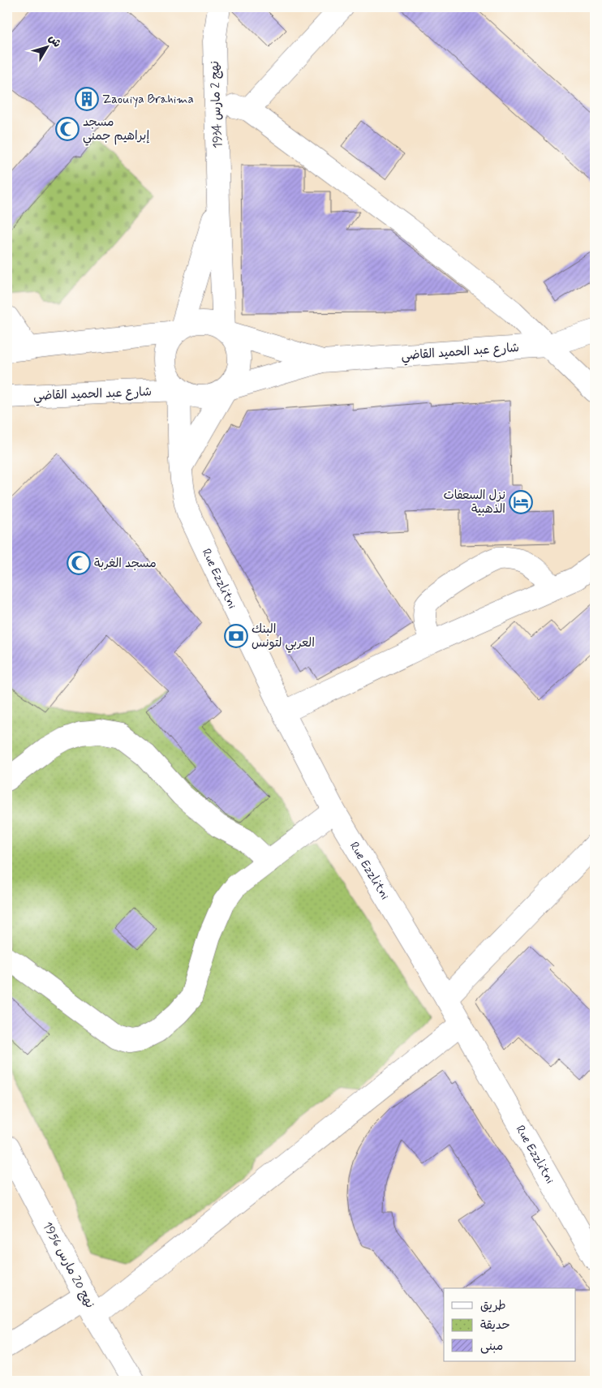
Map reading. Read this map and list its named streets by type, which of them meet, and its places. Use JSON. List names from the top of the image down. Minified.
{"streets":{"street":["نهج 2 مارس 1934","شارع عبد الحميد القاضي","Rue Ezzlitni","نهج 20 مارس 1956"]},"crossings":[["نهج 2 مارس 1934","شارع عبد الحميد القاضي"],["نهج 2 مارس 1934","Rue Ezzlitni"],["شارع عبد الحميد القاضي","Rue Ezzlitni"]],"places":{"building":["Zaouiya Brahima"],"mosque":["مسجد إبراهيم جمني","مسجد الغربة"],"hotel":["نزل السعفات الذهبية"],"bank":["البنك العربي لتونس"]},"legend":["طريق","حديقة","مبنى"],"north":"top right"}
